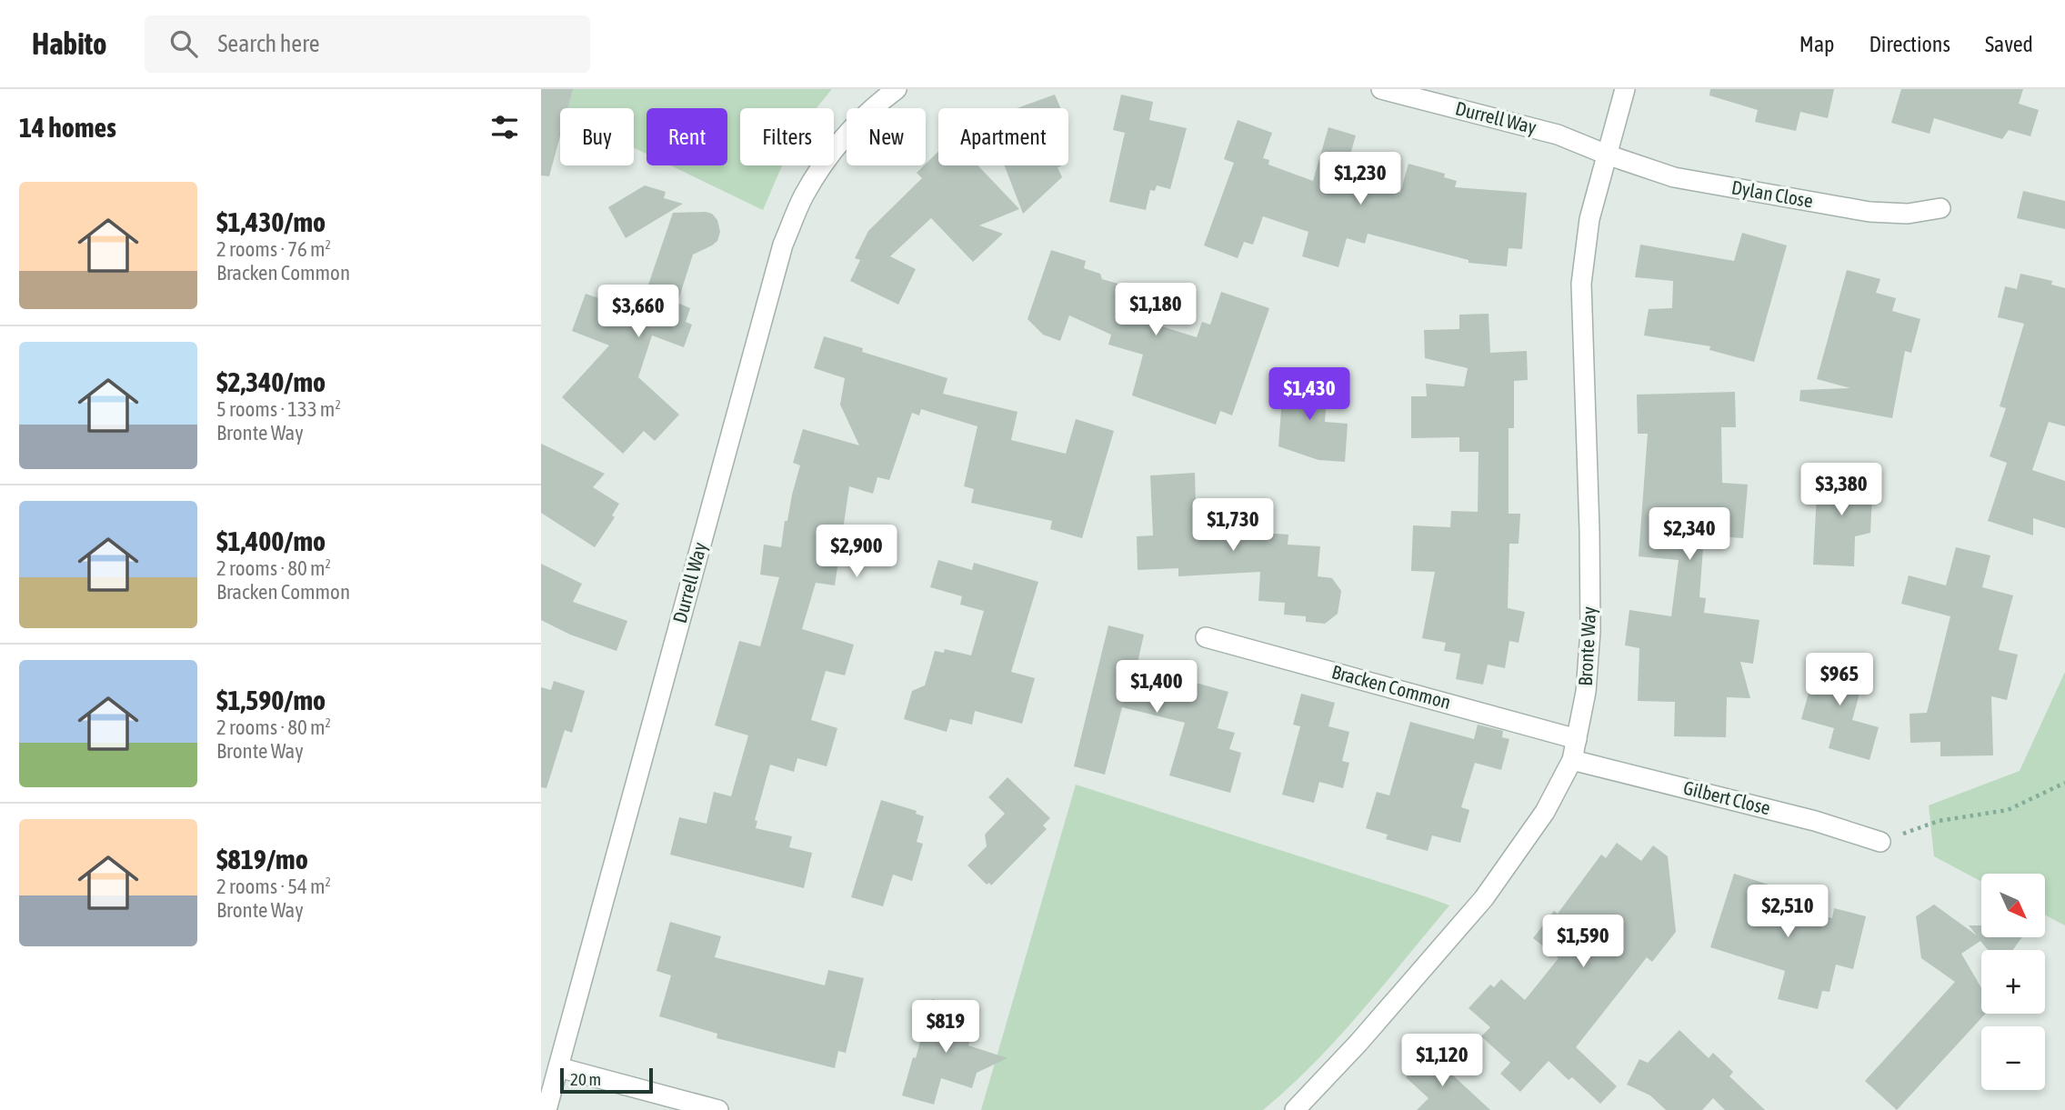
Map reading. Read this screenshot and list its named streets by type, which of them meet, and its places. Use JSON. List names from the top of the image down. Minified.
{"streets":{"street":["Durrell Way","Dylan Close","Bronte Way","Bracken Common","Gilbert Close"]},"crossings":[["Durrell Way","Dylan Close"],["Durrell Way","Bronte Way"],["Dylan Close","Bronte Way"],["Bronte Way","Bracken Common"],["Bronte Way","Gilbert Close"]],"scale_bar":"20 m","north":"bottom right","page":{"header":"Habito","search":"Search here","nav":["Map","Directions","Saved"],"heading":"14 homes","chip":["Buy","Rent","Filters","New","Apartment"],"price":["$1,230","$1,180","$3,660","$1,430","$3,380","$1,730","$2,340","$2,900","$965","$1,400","$2,510","$1,590","$819","$1,120"],"list":[{"name":"$1,430/mo","note":"2 rooms · 76 m² · Bracken Common"},{"name":"$2,340/mo","note":"5 rooms · 133 m² · Bronte Way"},{"name":"$1,400/mo","note":"2 rooms · 80 m² · Bracken Common"},{"name":"$1,590/mo","note":"2 rooms · 80 m² · Bronte Way"},{"name":"$819/mo","note":"2 rooms · 54 m² · Bronte Way"}],"map_buttons":["+","−"],"scale":"20 m"}}
